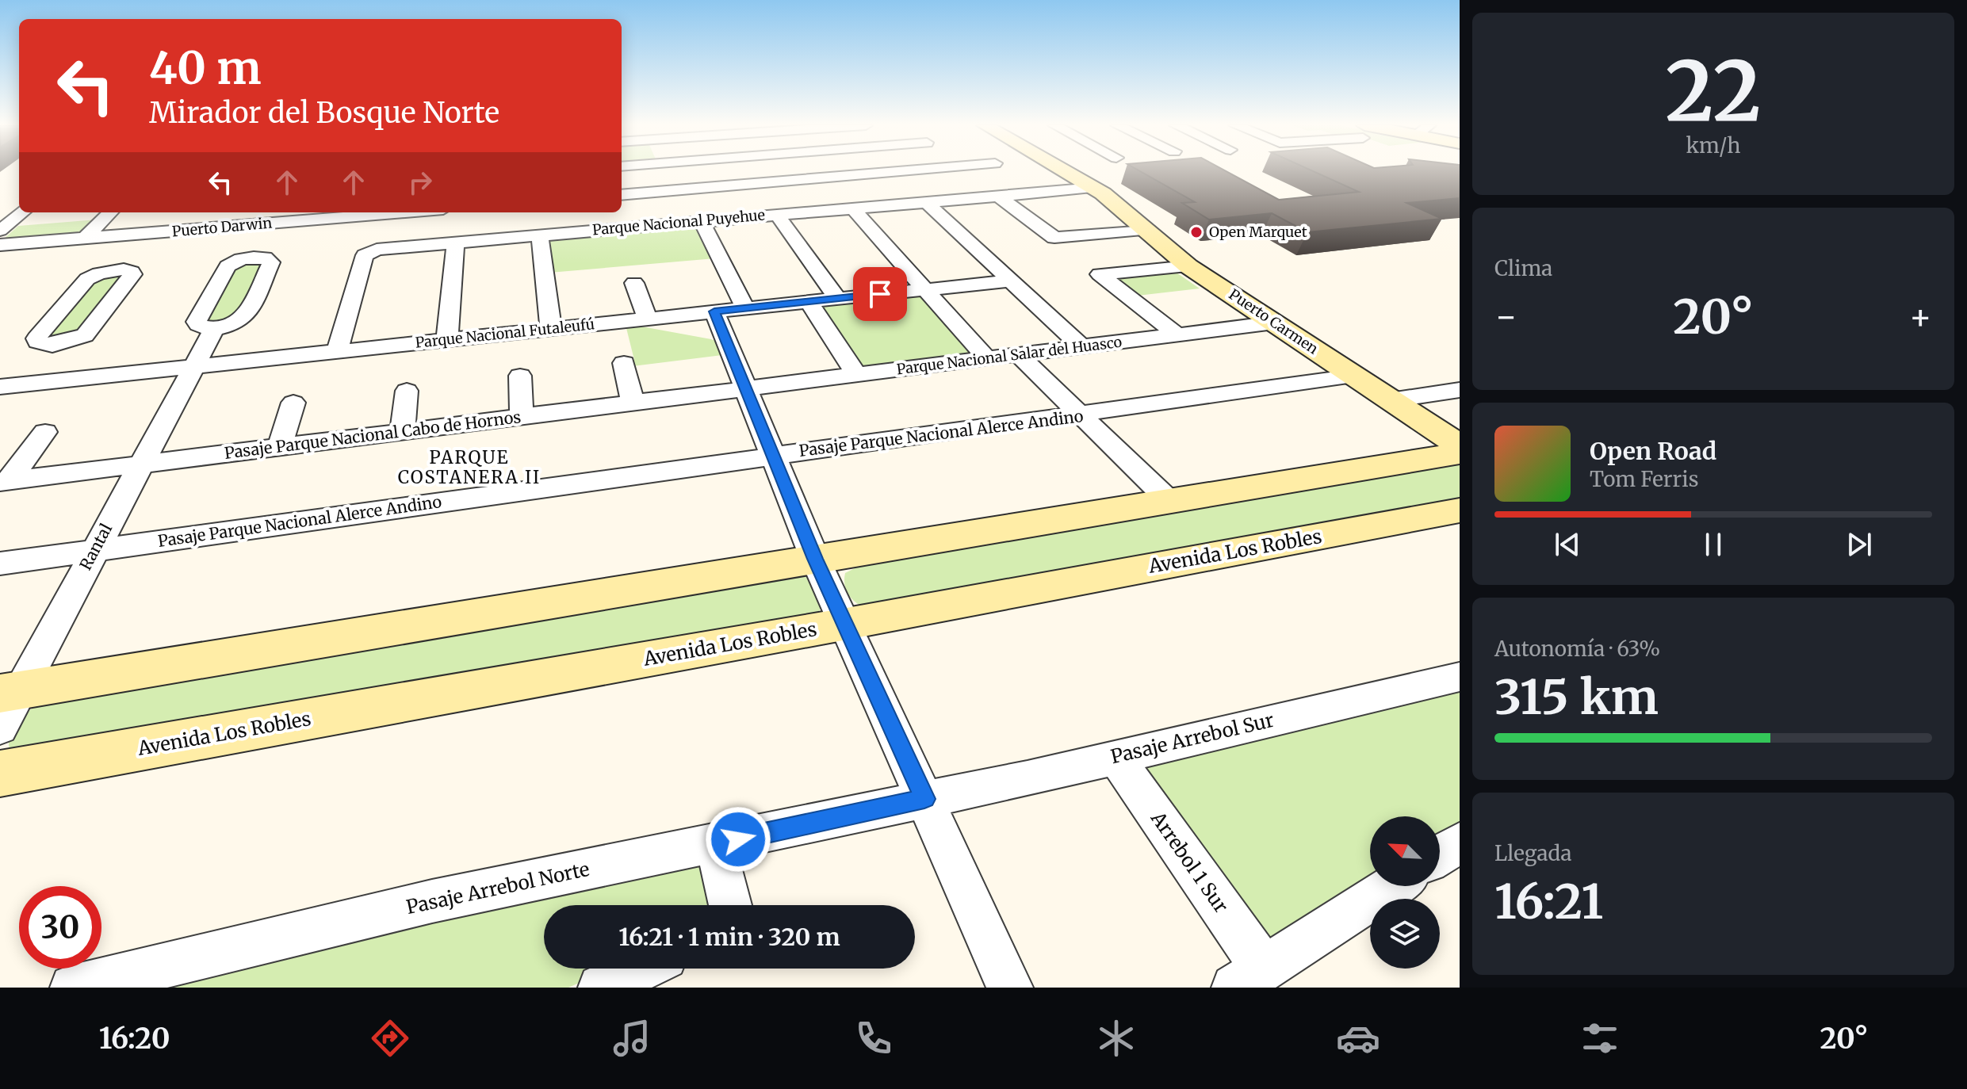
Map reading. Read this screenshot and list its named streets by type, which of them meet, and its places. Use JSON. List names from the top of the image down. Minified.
{"streets":{"street":["Parque Nacional Puyehue","Puerto Darwin","Puerto Carmen","Parque Nacional Futaleufú","Parque Nacional Salar del Huasco","Pasaje Parque Nacional Alerce Andino","Pasaje Parque Nacional Cabo de Hornos","Rantal","Avenida Los Robles","Pasaje Arrebol Sur","Arrebol 1 Sur","Pasaje Arrebol Norte"]},"crossings":[["Parque Nacional Puyehue","Puerto Carmen"],["Parque Nacional Puyehue","Parque Nacional Futaleufú"],["Puerto Carmen","Parque Nacional Salar del Huasco"],["Puerto Carmen","Pasaje Parque Nacional Alerce Andino"],["Parque Nacional Futaleufú","Rantal"],["Parque Nacional Salar del Huasco","Pasaje Parque Nacional Cabo de Hornos"],["Pasaje Parque Nacional Alerce Andino","Rantal"],["Pasaje Parque Nacional Cabo de Hornos","Rantal"],["Pasaje Arrebol Sur","Arrebol 1 Sur"],["Pasaje Arrebol Sur","Pasaje Arrebol Norte"]],"districts":["PARQUE COSTANERA II"],"places":["Open Marquet"],"north":"top left","page":{"tile":[["22","km/h"],"Clima",["Autonomía · 63%","315 km"],["Llegada","16:21"]],"turn":["40 m","Mirador del Bosque Norte"],"heat":["−","20°","+"],"song":["Open Road","Tom Ferris"],"limit":"30","trip":"16:21 · 1 min · 320 m","tabs":["16:20","20°"]}}
